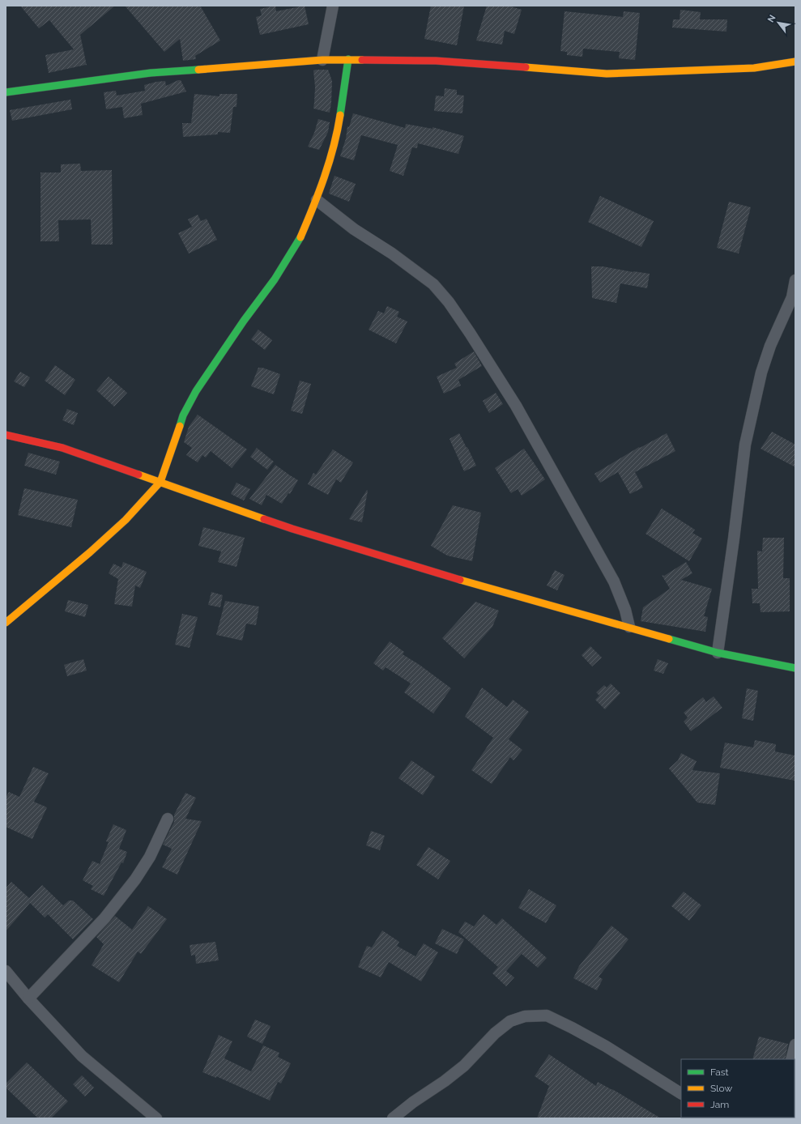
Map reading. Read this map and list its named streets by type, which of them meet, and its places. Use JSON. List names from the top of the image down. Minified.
{"legend":["Fast","Slow","Jam"],"north":"top left"}
